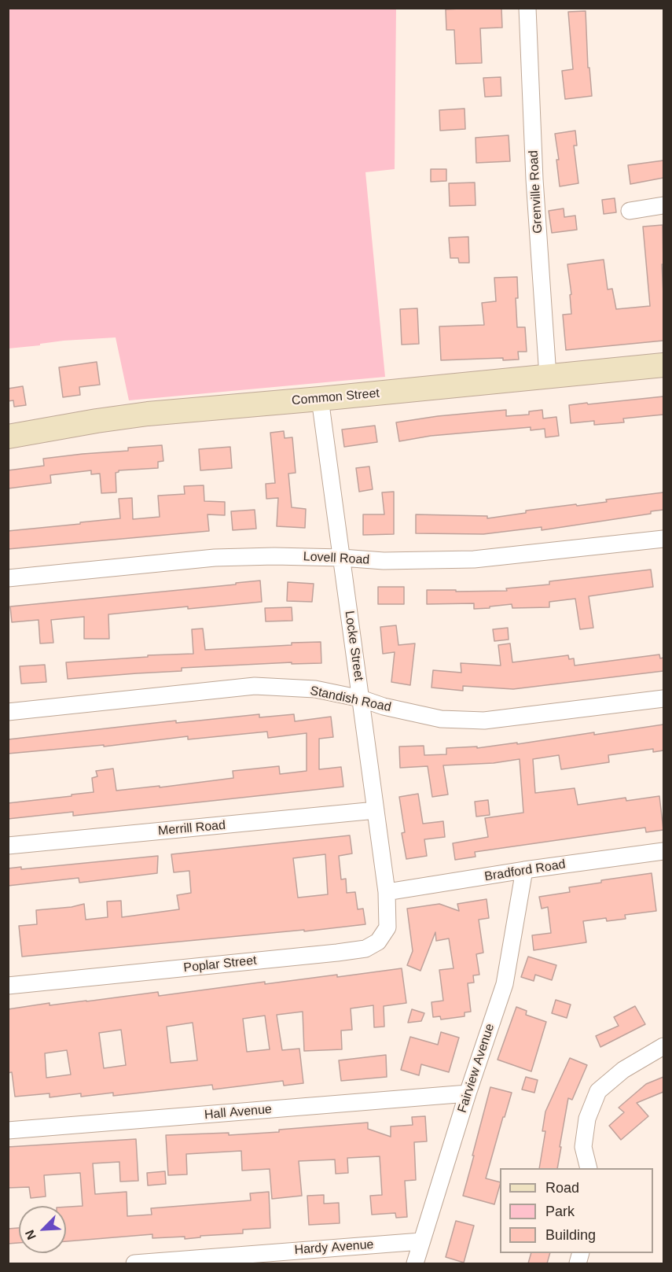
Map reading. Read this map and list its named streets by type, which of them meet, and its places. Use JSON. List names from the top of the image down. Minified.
{"streets":{"main road":["Common Street"],"street":["Grenville Road","Lovell Road","Locke Street","Standish Road","Merrill Road","Bradford Road","Poplar Street","Fairview Avenue","Hall Avenue","Hardy Avenue"]},"crossings":[["Grenville Road","Common Street"],["Common Street","Locke Street"],["Lovell Road","Locke Street"],["Locke Street","Standish Road"],["Locke Street","Merrill Road"],["Locke Street","Bradford Road"],["Locke Street","Poplar Street"],["Bradford Road","Poplar Street"],["Bradford Road","Fairview Avenue"],["Fairview Avenue","Hall Avenue"],["Fairview Avenue","Hardy Avenue"]],"legend":["Road","Park","Building"],"north":"bottom left"}
